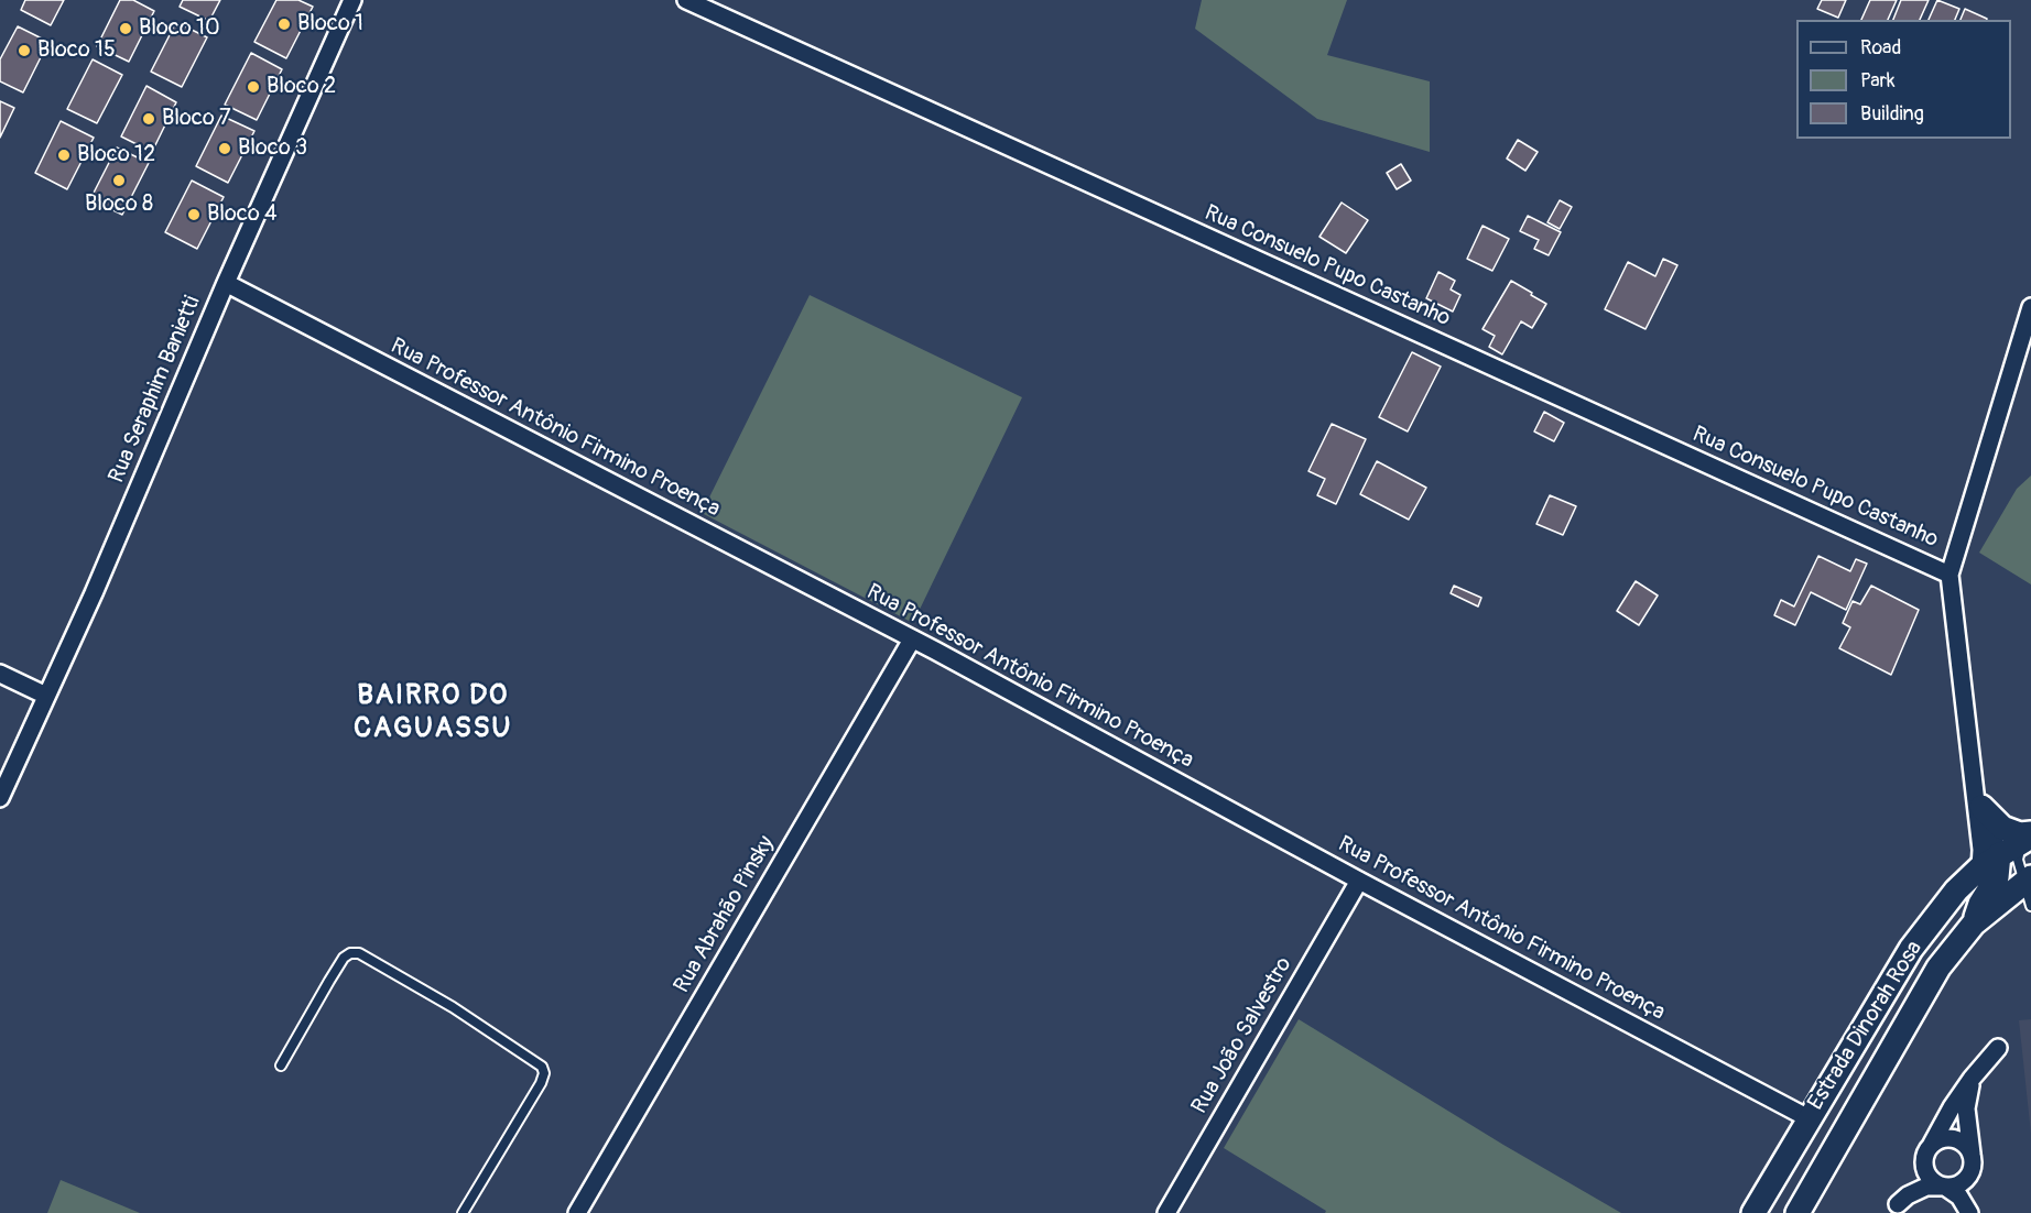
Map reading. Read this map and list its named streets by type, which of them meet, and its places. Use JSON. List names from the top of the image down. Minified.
{"streets":{"main road":["Estrada Dinorah Rosa"],"street":["Rua Consuelo Pupo Castanho","Rua Seraphim Banietti","Rua Professor Antônio Firmino Proença","Rua Abrahão Pinsky","Rua João Salvestro"]},"crossings":[["Rua Seraphim Banietti","Rua Professor Antônio Firmino Proença"],["Rua Professor Antônio Firmino Proença","Rua Abrahão Pinsky"],["Rua Professor Antônio Firmino Proença","Estrada Dinorah Rosa"],["Rua Professor Antônio Firmino Proença","Rua João Salvestro"]],"districts":["BAIRRO DO CAGUASSU"],"places":["Bloco 1","Bloco 10","Bloco 15","Bloco 2","Bloco 7","Bloco 3","Bloco 12","Bloco 8","Bloco 4"],"legend":["Road","Park","Building"]}
